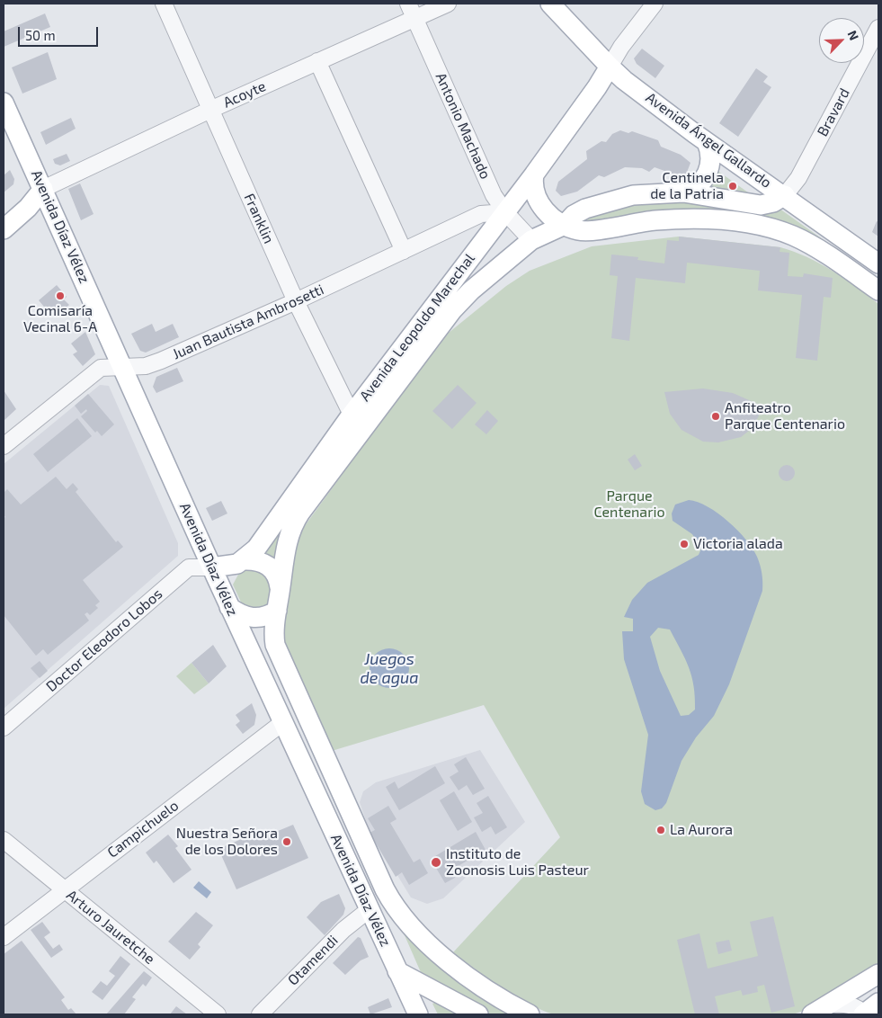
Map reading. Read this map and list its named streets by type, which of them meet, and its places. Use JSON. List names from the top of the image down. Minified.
{"streets":{"main road":["Avenida Ángel Gallardo","Avenida Díaz Vélez","Avenida Leopoldo Marechal"],"street":["Acoyte","Bravard","Antonio Machado","Franklin","Juan Bautista Ambrosetti","Doctor Eleodoro Lobos","Campichuelo","Arturo Jauretche","Otamendi"]},"crossings":[["Acoyte","Antonio Machado"],["Acoyte","Franklin"],["Acoyte","Avenida Díaz Vélez"],["Bravard","Avenida Ángel Gallardo"],["Bravard","Avenida Leopoldo Marechal"],["Antonio Machado","Juan Bautista Ambrosetti"],["Antonio Machado","Avenida Leopoldo Marechal"],["Avenida Ángel Gallardo","Avenida Leopoldo Marechal"],["Franklin","Juan Bautista Ambrosetti"],["Franklin","Avenida Leopoldo Marechal"],["Avenida Díaz Vélez","Juan Bautista Ambrosetti"],["Avenida Díaz Vélez","Avenida Leopoldo Marechal"],["Avenida Díaz Vélez","Doctor Eleodoro Lobos"],["Avenida Díaz Vélez","Campichuelo"],["Avenida Díaz Vélez","Otamendi"],["Juan Bautista Ambrosetti","Avenida Leopoldo Marechal"],["Avenida Leopoldo Marechal","Doctor Eleodoro Lobos"],["Campichuelo","Arturo Jauretche"]],"water":["Juegos de agua"],"parks":["Parque Centenario"],"places":["Centinela de la Patria","Comisaría Vecinal 6-A","Anfiteatro Parque Centenario","Victoria alada","La Aurora","Nuestra Señora de los Dolores","Instituto de Zoonosis Luis Pasteur"],"scale_bar":"50 m","north":"top right"}
